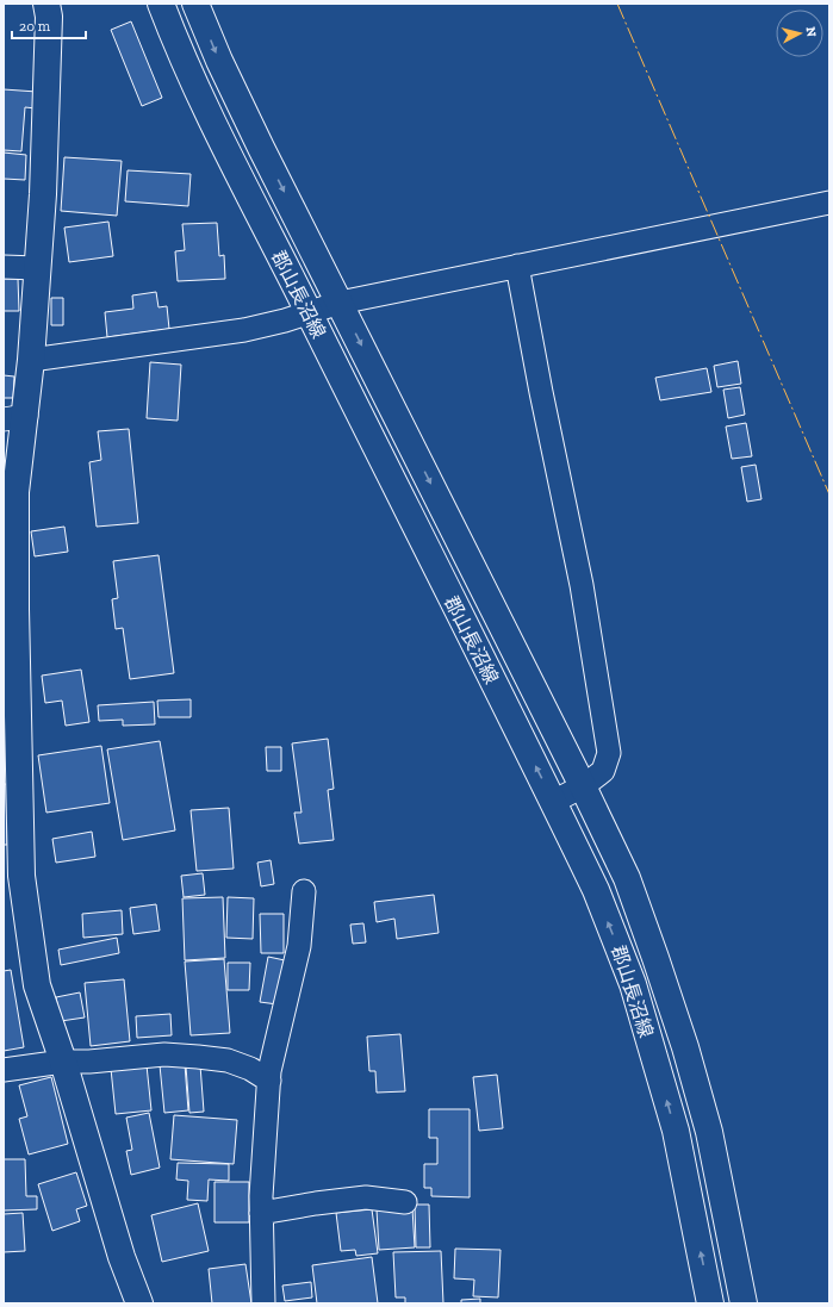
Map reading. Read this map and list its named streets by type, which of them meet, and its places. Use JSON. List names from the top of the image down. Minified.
{"streets":{"main road":["郡山長沼線"]},"scale_bar":"20 m","north":"right"}
